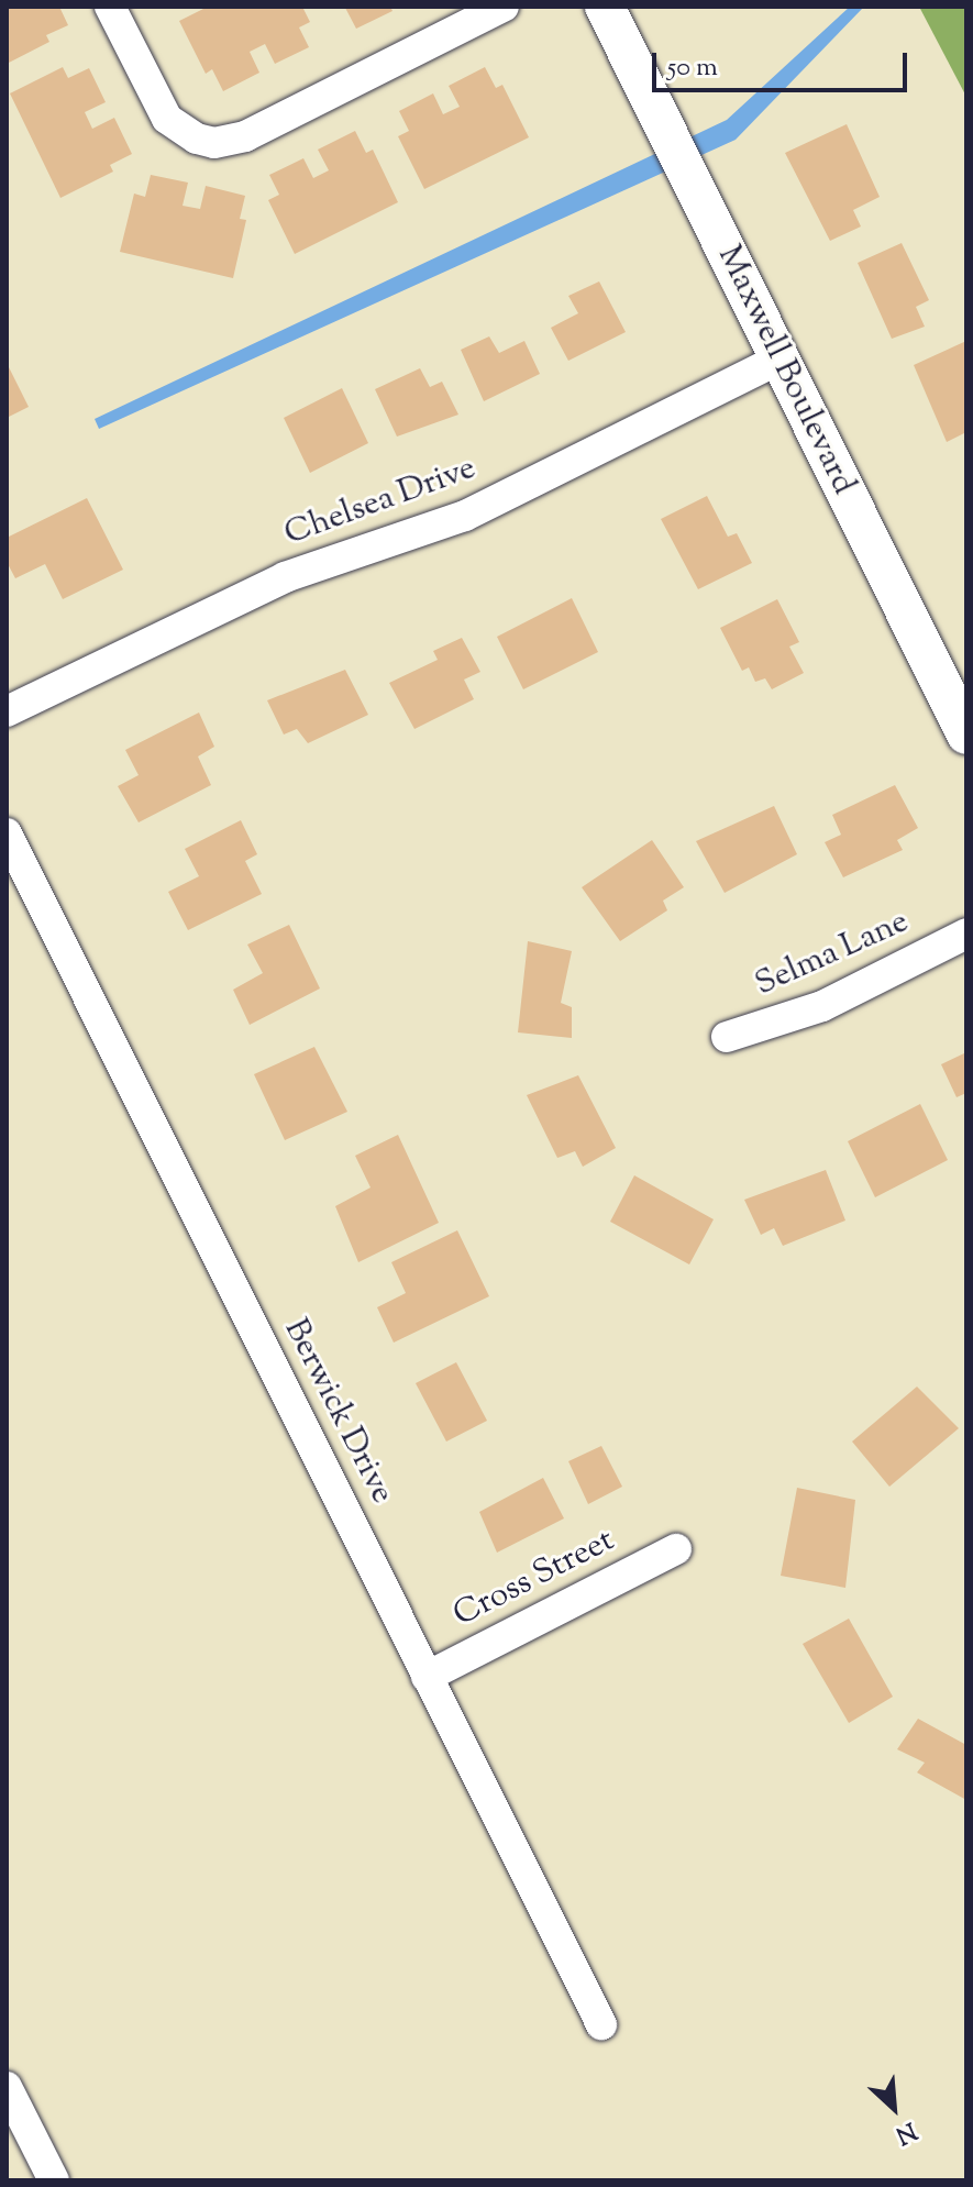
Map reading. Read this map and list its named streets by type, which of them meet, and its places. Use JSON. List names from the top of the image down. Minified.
{"streets":{"street":["Maxwell Boulevard","Chelsea Drive","Selma Lane","Berwick Drive","Cross Street"]},"crossings":[["Maxwell Boulevard","Chelsea Drive"],["Berwick Drive","Cross Street"]],"scale_bar":"50 m","north":"bottom right"}
